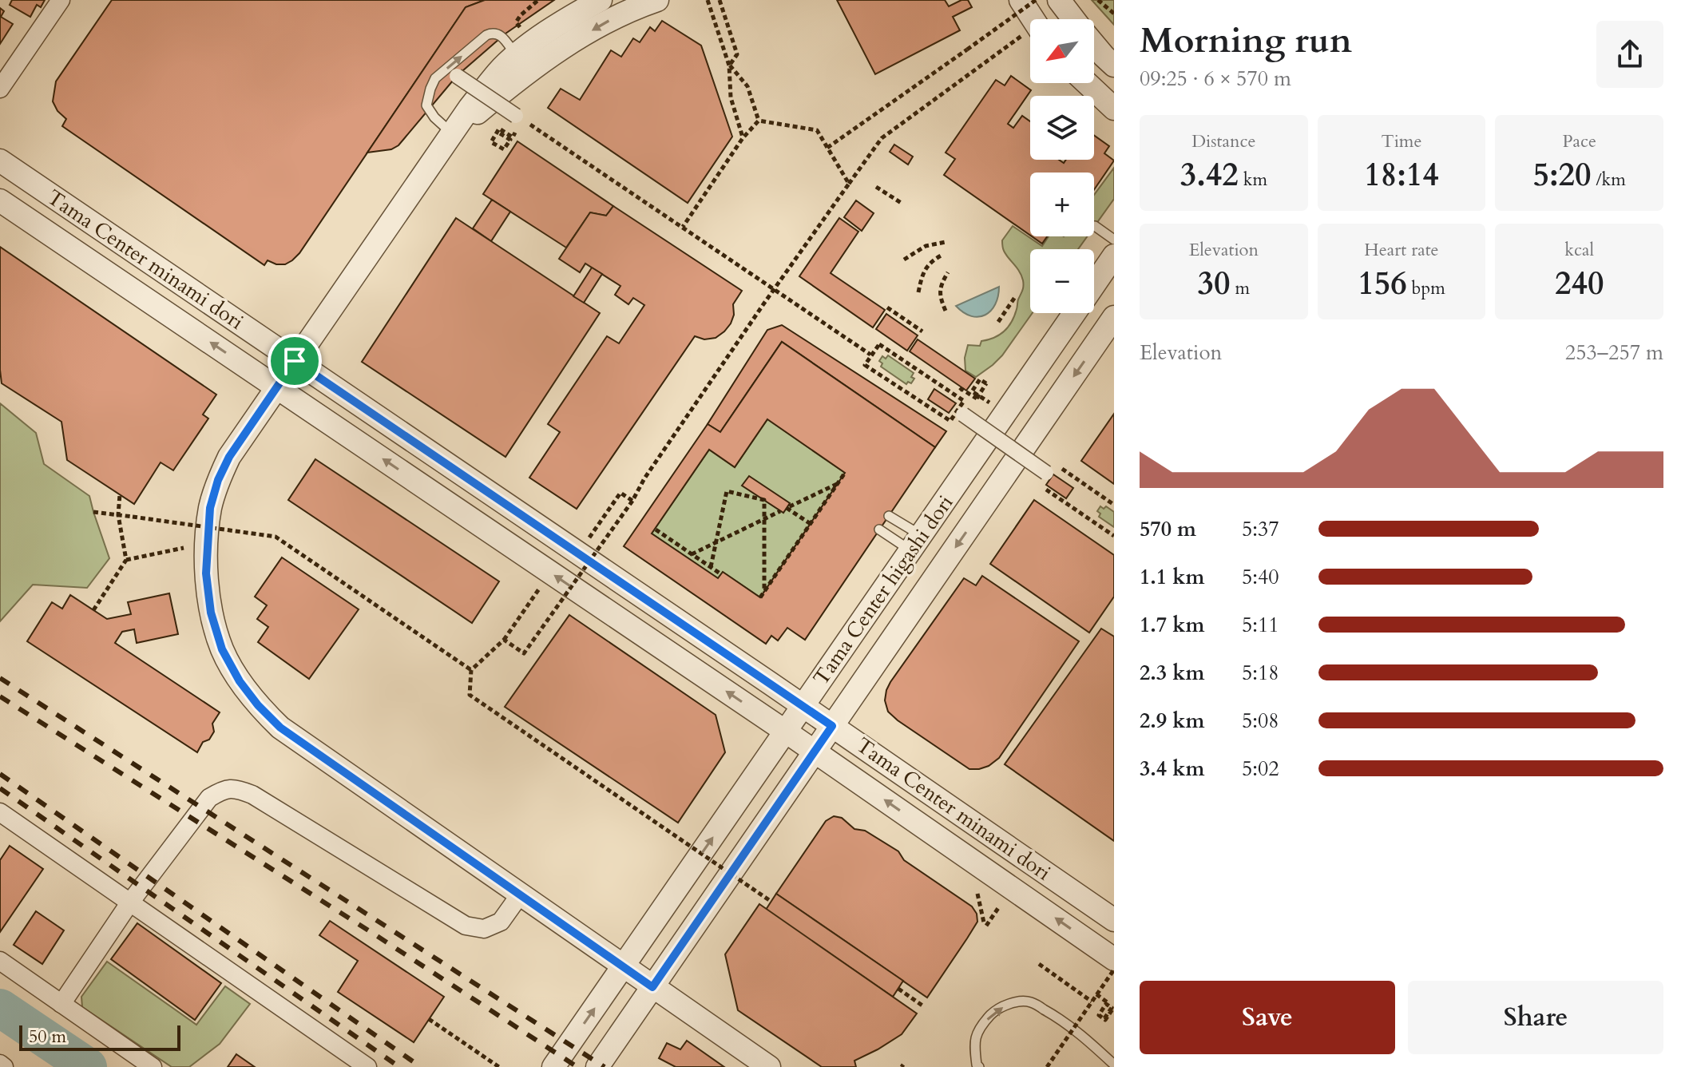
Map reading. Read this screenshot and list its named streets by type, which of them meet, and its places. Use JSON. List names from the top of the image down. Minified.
{"streets":{"street":["Tama Center minami dori","Tama Center higashi dori"]},"crossings":[["Tama Center minami dori","Tama Center higashi dori"]],"scale_bar":"50 m","north":"bottom left","page":{"heading":["Morning run","09:25 · 6 × 570 m"],"map_buttons":["+","−"],"stats":[["Distance","3.42 km"],["Time","18:14"],["Pace","5:20 /km"],["Elevation","30 m"],["Heart rate","156 bpm"],["kcal","240"]],"chart":["Elevation","253–257 m"],"list":[{"name":"570 m","note":"5:37"},{"name":"1.1 km","note":"5:40"},{"name":"1.7 km","note":"5:11"},{"name":"2.3 km","note":"5:18"},{"name":"2.9 km","note":"5:08"},{"name":"3.4 km","note":"5:02"}],"buttons":["Save","Share"],"scale":"50 m"}}
